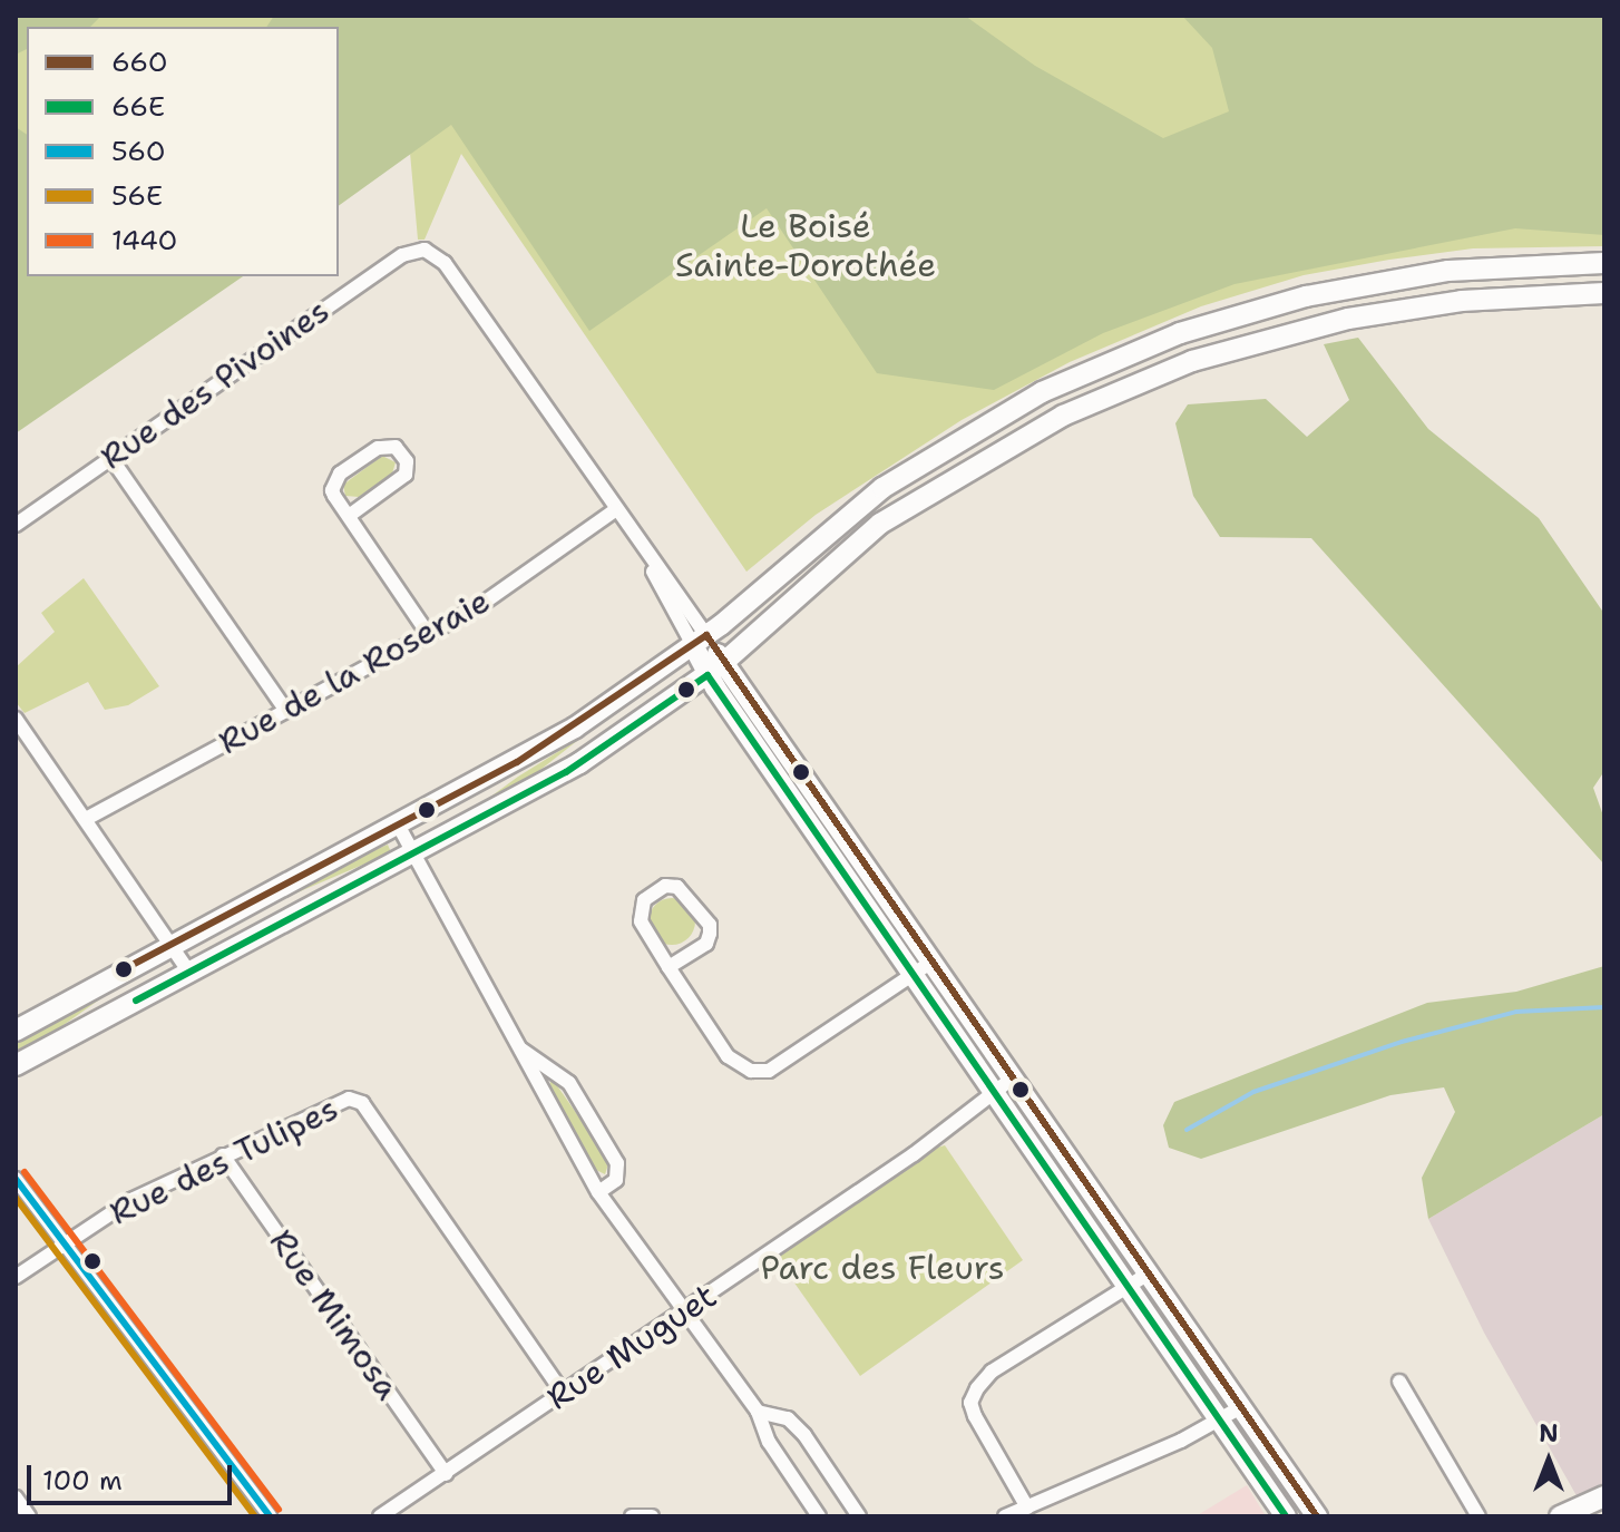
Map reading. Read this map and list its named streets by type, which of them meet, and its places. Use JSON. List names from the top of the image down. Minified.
{"streets":{"street":["Rue des Pivoines","Rue de la Roseraie","Rue des Tulipes","Rue Mimosa","Rue Muguet"]},"crossings":[["Rue des Pivoines","Rue de la Roseraie"],["Rue des Tulipes","Rue Mimosa"],["Rue des Tulipes","Rue Muguet"],["Rue Mimosa","Rue Muguet"]],"parks":["Le Boisé Sainte-Dorothée","Parc des Fleurs"],"lines":["transit line 66O","transit line 66E","transit line 144O","transit line 56O","transit line 56E"],"legend":["66O","66E","56O","56E","144O"],"scale_bar":"100 m","north":"top"}
